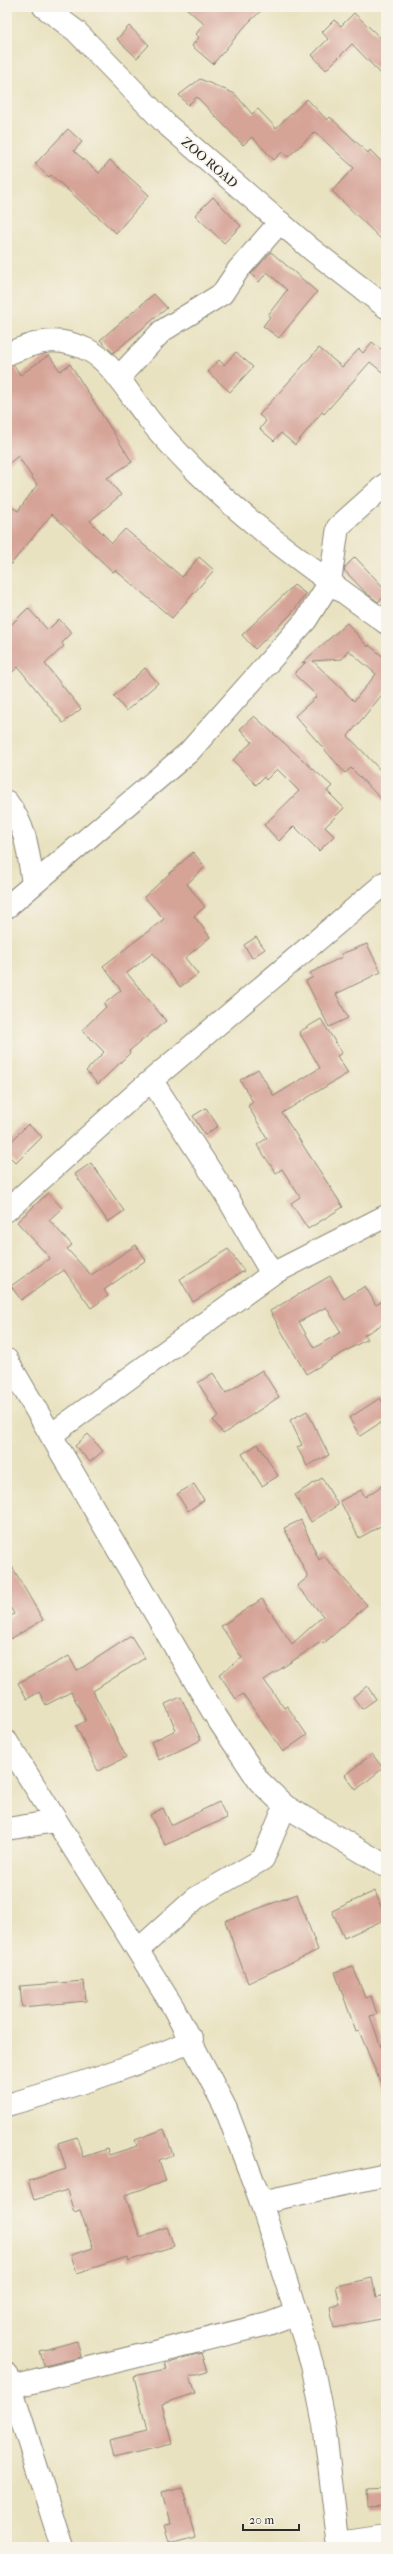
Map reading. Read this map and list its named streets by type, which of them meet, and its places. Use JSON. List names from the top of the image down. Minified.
{"streets":{"street":["ZOO ROAD"]},"scale_bar":"20 m"}
